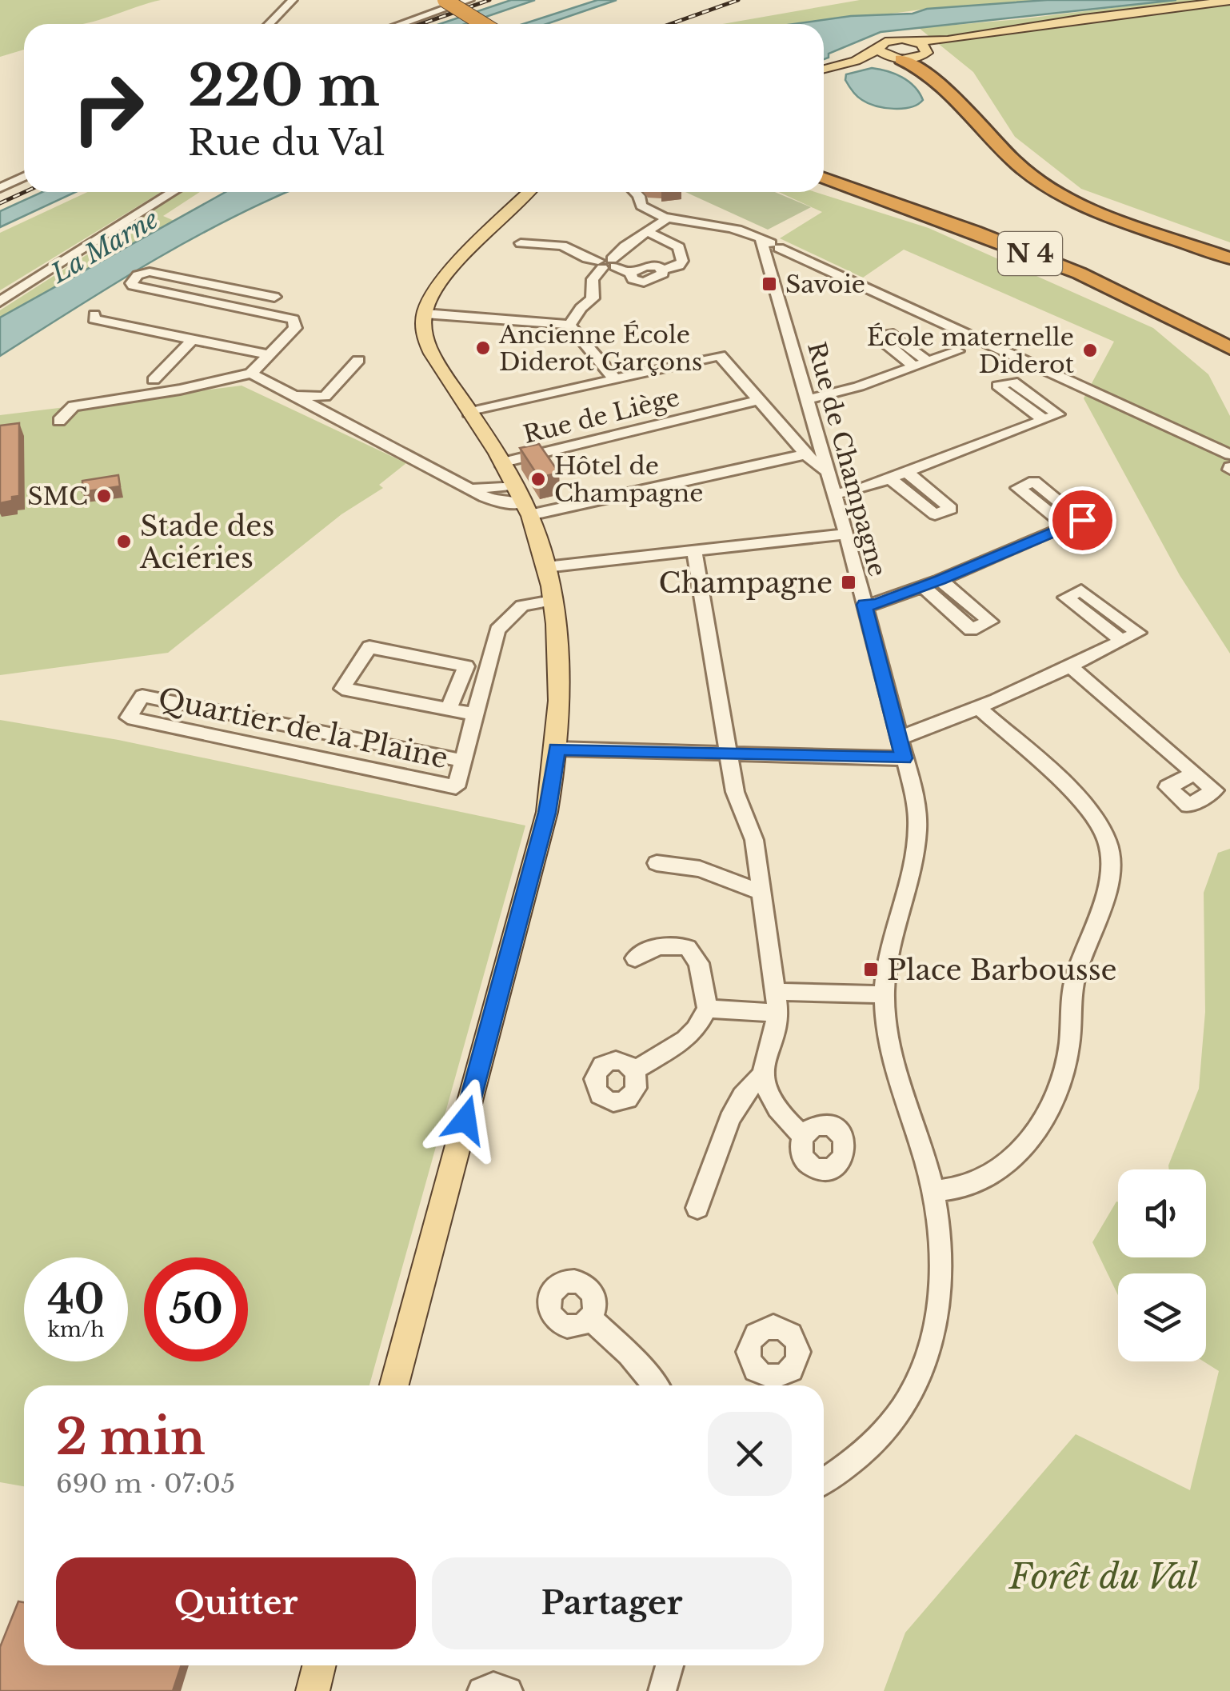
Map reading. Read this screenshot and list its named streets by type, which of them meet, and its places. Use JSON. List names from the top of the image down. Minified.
{"streets":{"highway":["N 4"],"street":["Rue de Liège","Rue de Champagne","Quartier de la Plaine"]},"water":["La Marne"],"parks":["Forêt du Val"],"places":{"transit":["Savoie","Champagne","Place Barbousse"],"other":["Ancienne École Diderot Garçons","École maternelle Diderot","Hôtel de Champagne","SMC","Stade des Aciéries"]},"page":{"turn":["220 m","Rue du Val"],"speed":"40 km/h","limit":"50","heading":["2 min","690 m · 07:05"],"buttons":["Quitter","Partager"]}}
